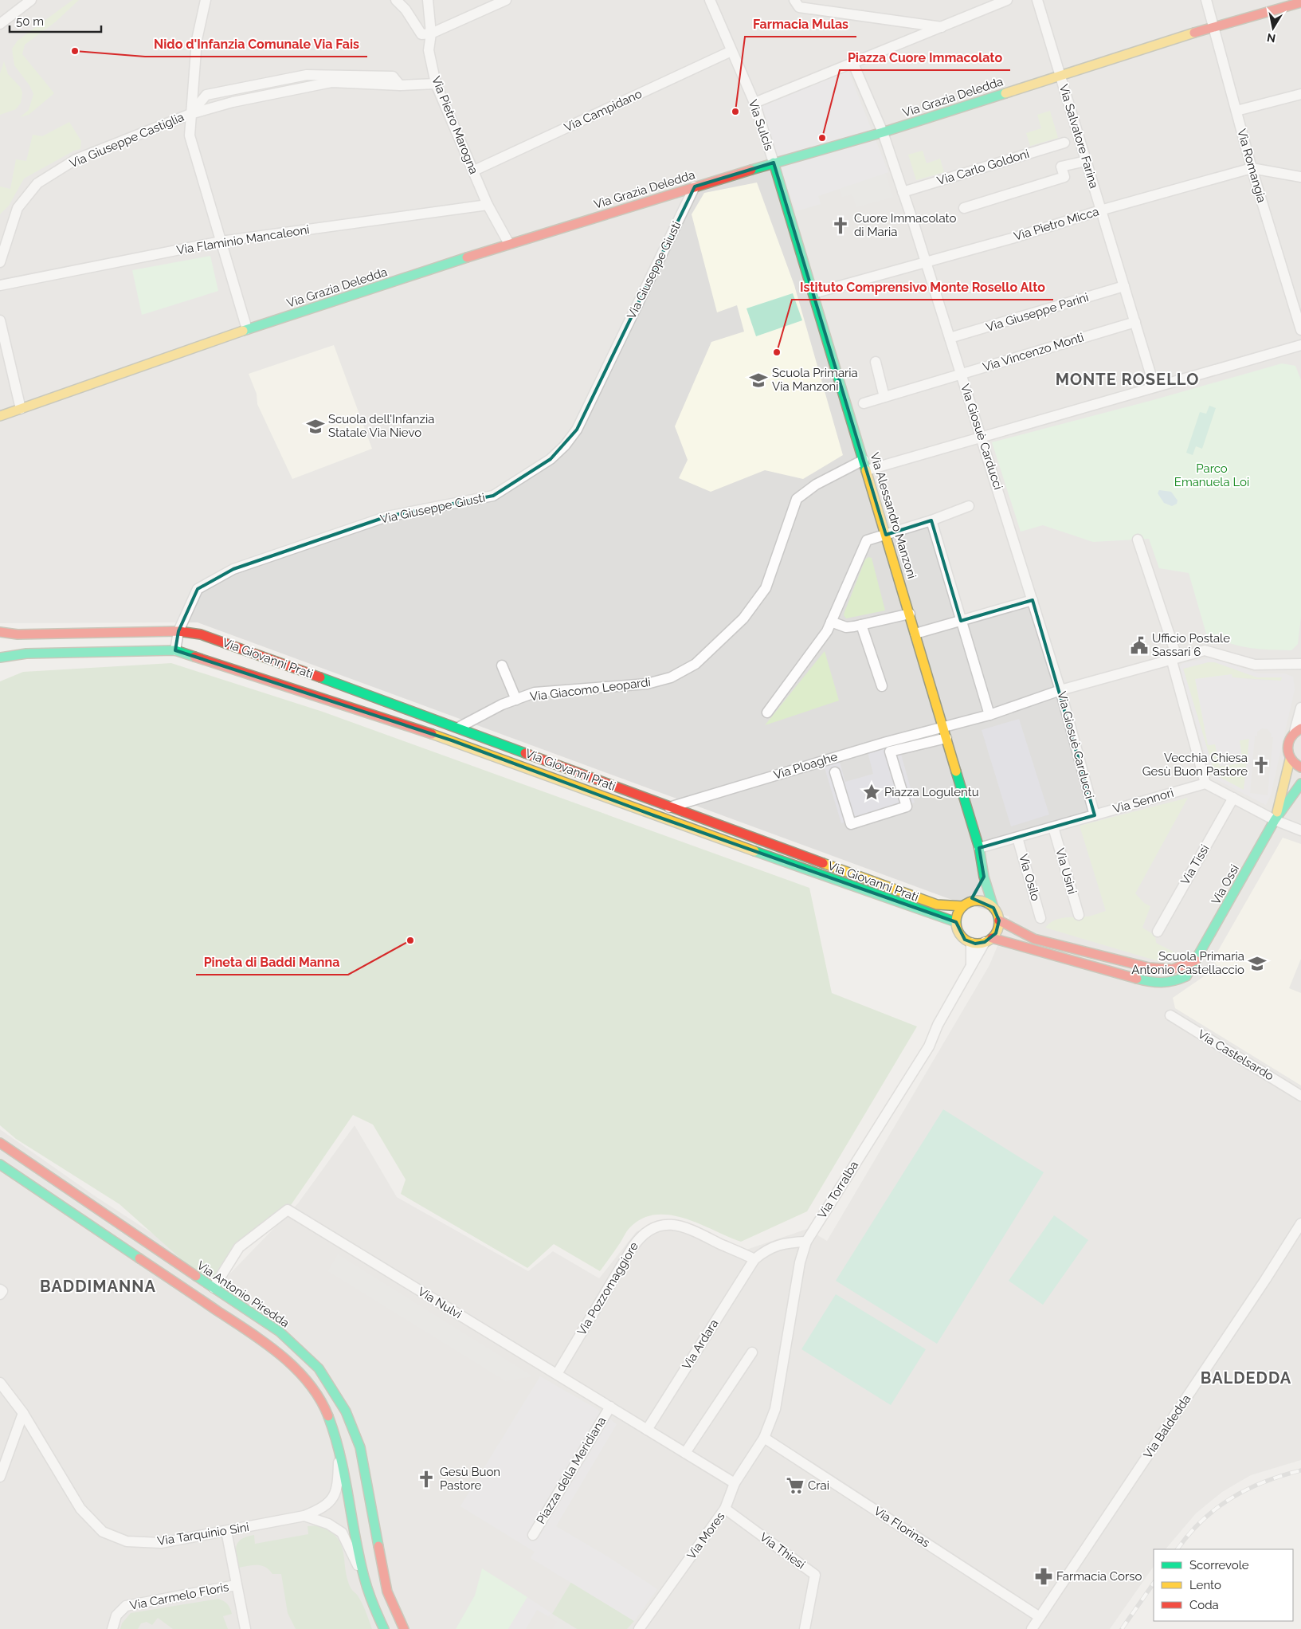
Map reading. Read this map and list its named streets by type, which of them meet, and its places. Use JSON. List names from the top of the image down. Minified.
{"streets":{"street":["Via Grazia Deledda","Via Campidano","Via Pietro Marogna","Via Sulcis","Via Salvatore Farina","Via Giuseppe Castiglia","Via Romangia","Via Carlo Goldoni","Via Pietro Micca","Via Flaminio Mancaleoni","Via Giuseppe Giusti","Via Giuseppe Parini","Via Vincenzo Monti","Via Giosuè Carducci","Via Alessandro Manzoni","Via Giovanni Prati","Via Giacomo Leopardi","Via Ploaghe","Via Sennori","Via Tissi","Via Usini","Via Osilo","Via Ossi","Via Castelsardo","Via Torralba","Via Pozzomaggiore","Via Antonio Piredda","Via Nulvi","Via Ardara","Via Baldedda","Piazza della Meridiana","Via Florinas","Via Tarquinio Sini","Via Mores","Via Thiesi","Via Carmelo Floris"]},"crossings":[["Via Grazia Deledda","Via Pietro Marogna"],["Via Grazia Deledda","Via Sulcis"],["Via Grazia Deledda","Via Salvatore Farina"],["Via Grazia Deledda","Via Romangia"],["Via Grazia Deledda","Via Giuseppe Giusti"],["Via Grazia Deledda","Via Giosuè Carducci"],["Via Grazia Deledda","Via Alessandro Manzoni"],["Via Campidano","Via Pietro Marogna"],["Via Campidano","Via Sulcis"],["Via Pietro Marogna","Via Giuseppe Castiglia"],["Via Pietro Marogna","Via Flaminio Mancaleoni"],["Via Sulcis","Via Alessandro Manzoni"],["Via Salvatore Farina","Via Pietro Micca"],["Via Salvatore Farina","Via Giuseppe Parini"],["Via Salvatore Farina","Via Vincenzo Monti"],["Via Romangia","Via Pietro Micca"],["Via Carlo Goldoni","Via Giosuè Carducci"],["Via Pietro Micca","Via Giosuè Carducci"],["Via Pietro Micca","Via Alessandro Manzoni"],["Via Giuseppe Giusti","Via Giovanni Prati"],["Via Giuseppe Parini","Via Giosuè Carducci"],["Via Vincenzo Monti","Via Giosuè Carducci"],["Via Giosuè Carducci","Via Ploaghe"],["Via Giosuè Carducci","Via Sennori"],["Via Alessandro Manzoni","Via Giovanni Prati"],["Via Alessandro Manzoni","Via Giacomo Leopardi"],["Via Alessandro Manzoni","Via Ploaghe"],["Via Alessandro Manzoni","Via Sennori"],["Via Alessandro Manzoni","Via Torralba"],["Via Giovanni Prati","Via Giacomo Leopardi"],["Via Giovanni Prati","Via Ploaghe"],["Via Giovanni Prati","Via Torralba"],["Via Sennori","Via Usini"],["Via Sennori","Via Osilo"],["Via Torralba","Via Florinas"],["Via Torralba","Via Mores"],["Via Pozzomaggiore","Via Nulvi"],["Via Pozzomaggiore","Via Ardara"],["Via Antonio Piredda","Via Nulvi"],["Via Nulvi","Via Ardara"],["Via Nulvi","Piazza della Meridiana"],["Via Nulvi","Via Mores"],["Via Baldedda","Via Florinas"],["Via Florinas","Via Mores"],["Via Mores","Via Thiesi"]],"districts":["MONTE ROSELLO","BADDIMANNA","BALDEDDA"],"parks":["Parco Emanuela Loi"],"places":{"other":["Nido d'Infanzia Comunale Via Fais","Farmacia Mulas","Piazza Cuore Immacolato","Istituto Comprensivo Monte Rosello Alto","Pineta di Baddi Manna"],"church":["Cuore Immacolato di Maria","Vecchia Chiesa Gesù Buon Pastore","Gesù Buon Pastore"],"school or university":["Scuola Primaria Via Manzoni","Scuola dell'Infanzia Statale Via Nievo","Scuola Primaria Antonio Castellaccio"],"public building":["Ufficio Postale Sassari 6"],"place":["Piazza Logulentu"],"supermarket":["Crai"],"pharmacy":["Farmacia Corso"]},"legend":["Scorrevole","Lento","Coda"],"scale_bar":"50 m","north":"bottom"}
